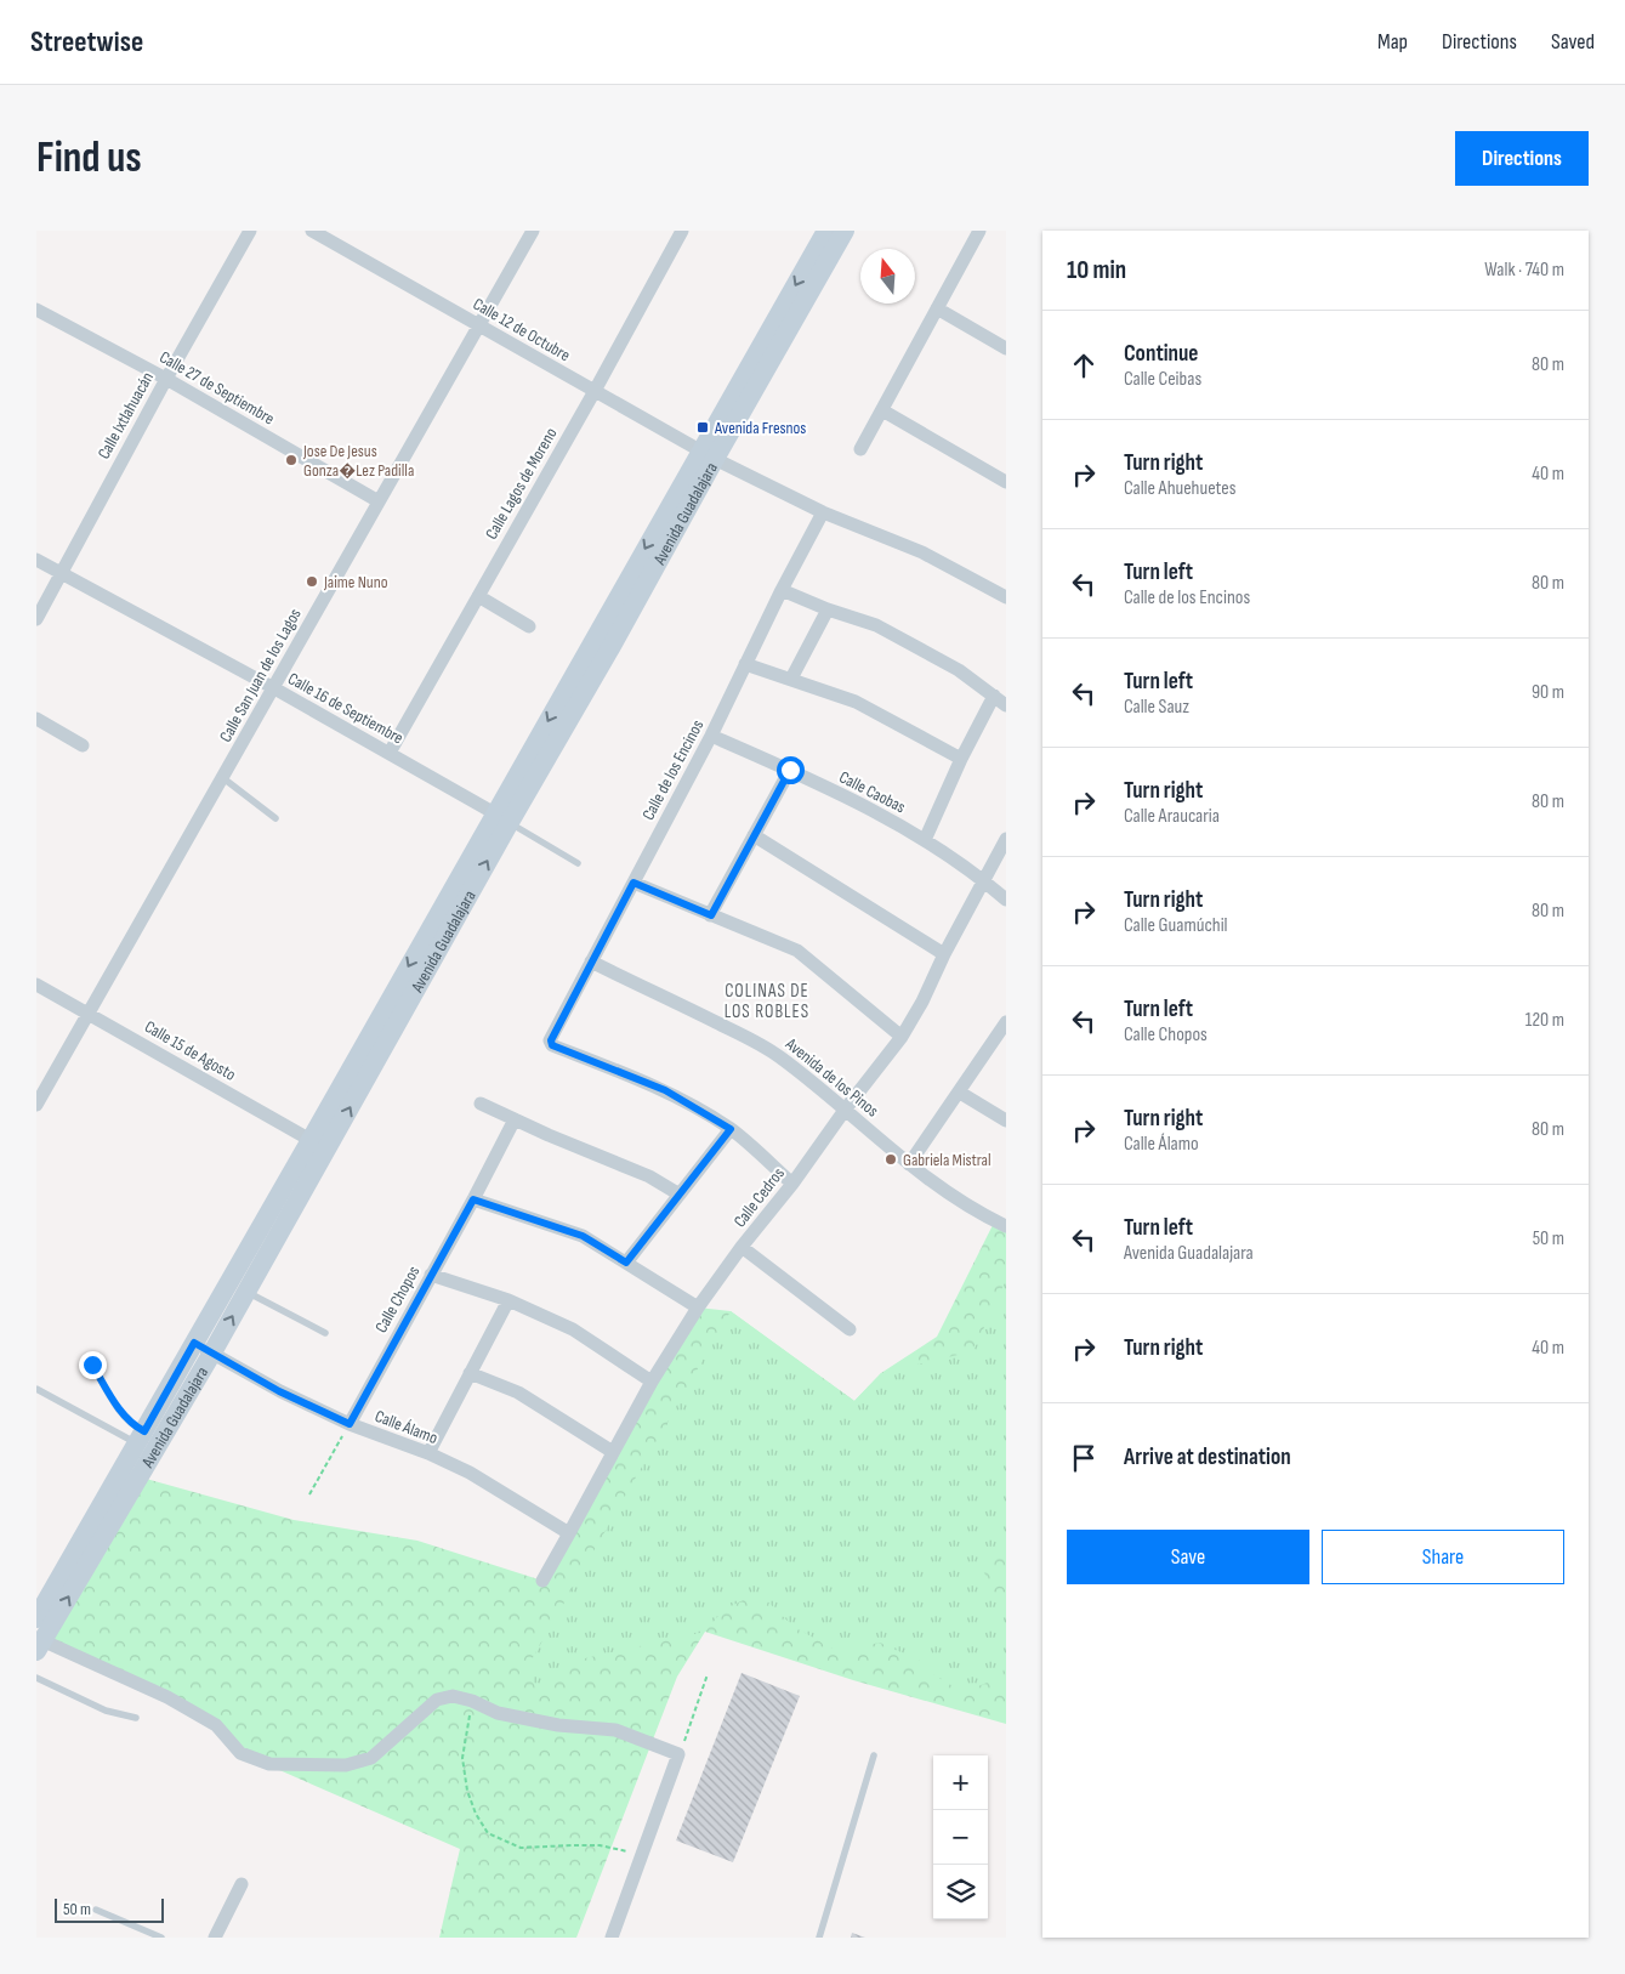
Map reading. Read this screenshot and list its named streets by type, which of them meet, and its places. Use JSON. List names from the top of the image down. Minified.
{"streets":{"street":["Calle 12 de Octubre","Calle 27 de Septiembre","Calle Ixtlahuacán","Calle Lagos de Moreno","Avenida Guadalajara","Calle San Juan de los Lagos","Calle 16 de Septiembre","Calle de los Encinos","Calle Caobas","Calle 15 de Agosto","Avenida de los Pinos","Calle Cedros","Calle Chopos","Calle Álamo"]},"crossings":[["Calle 12 de Octubre","Calle Lagos de Moreno"],["Calle 12 de Octubre","Avenida Guadalajara"],["Calle 12 de Octubre","Calle San Juan de los Lagos"],["Calle 27 de Septiembre","Calle Ixtlahuacán"],["Calle 27 de Septiembre","Calle San Juan de los Lagos"],["Calle Ixtlahuacán","Calle 16 de Septiembre"],["Calle Lagos de Moreno","Calle 16 de Septiembre"],["Avenida Guadalajara","Calle 16 de Septiembre"],["Avenida Guadalajara","Calle 15 de Agosto"],["Avenida Guadalajara","Calle Álamo"],["Calle San Juan de los Lagos","Calle 16 de Septiembre"],["Calle San Juan de los Lagos","Calle 15 de Agosto"],["Calle de los Encinos","Calle Caobas"],["Calle de los Encinos","Avenida de los Pinos"],["Calle Caobas","Calle Cedros"],["Avenida de los Pinos","Calle Cedros"],["Calle Cedros","Calle Álamo"],["Calle Chopos","Calle Álamo"]],"districts":["COLINAS DE LOS ROBLES"],"places":{"transit":["Avenida Fresnos"],"other":["Jose De Jesus Gonza�Lez Padilla","Jaime Nuno","Gabriela Mistral"]},"scale_bar":"50 m","north":"top","page":{"header":"Streetwise","nav":["Map","Directions","Saved"],"buttons":["Directions",["Save","Share"]],"title":"Find us","heading":["10 min","Walk · 740 m"],"list":[["Continue","Calle Ceibas","80 m"],["Turn right","Calle Ahuehuetes","40 m"],["Turn left","Calle de los Encinos","80 m"],["Turn left","Calle Sauz","90 m"],["Turn right","Calle Araucaria","80 m"],["Turn right","Calle Guamúchil","80 m"],["Turn left","Calle Chopos","120 m"],["Turn right","Calle Álamo","80 m"],["Turn left","Avenida Guadalajara","50 m"],["Turn right","40 m"],"Arrive at destination"],"map_buttons":["+","−"],"scale":"50 m"}}
